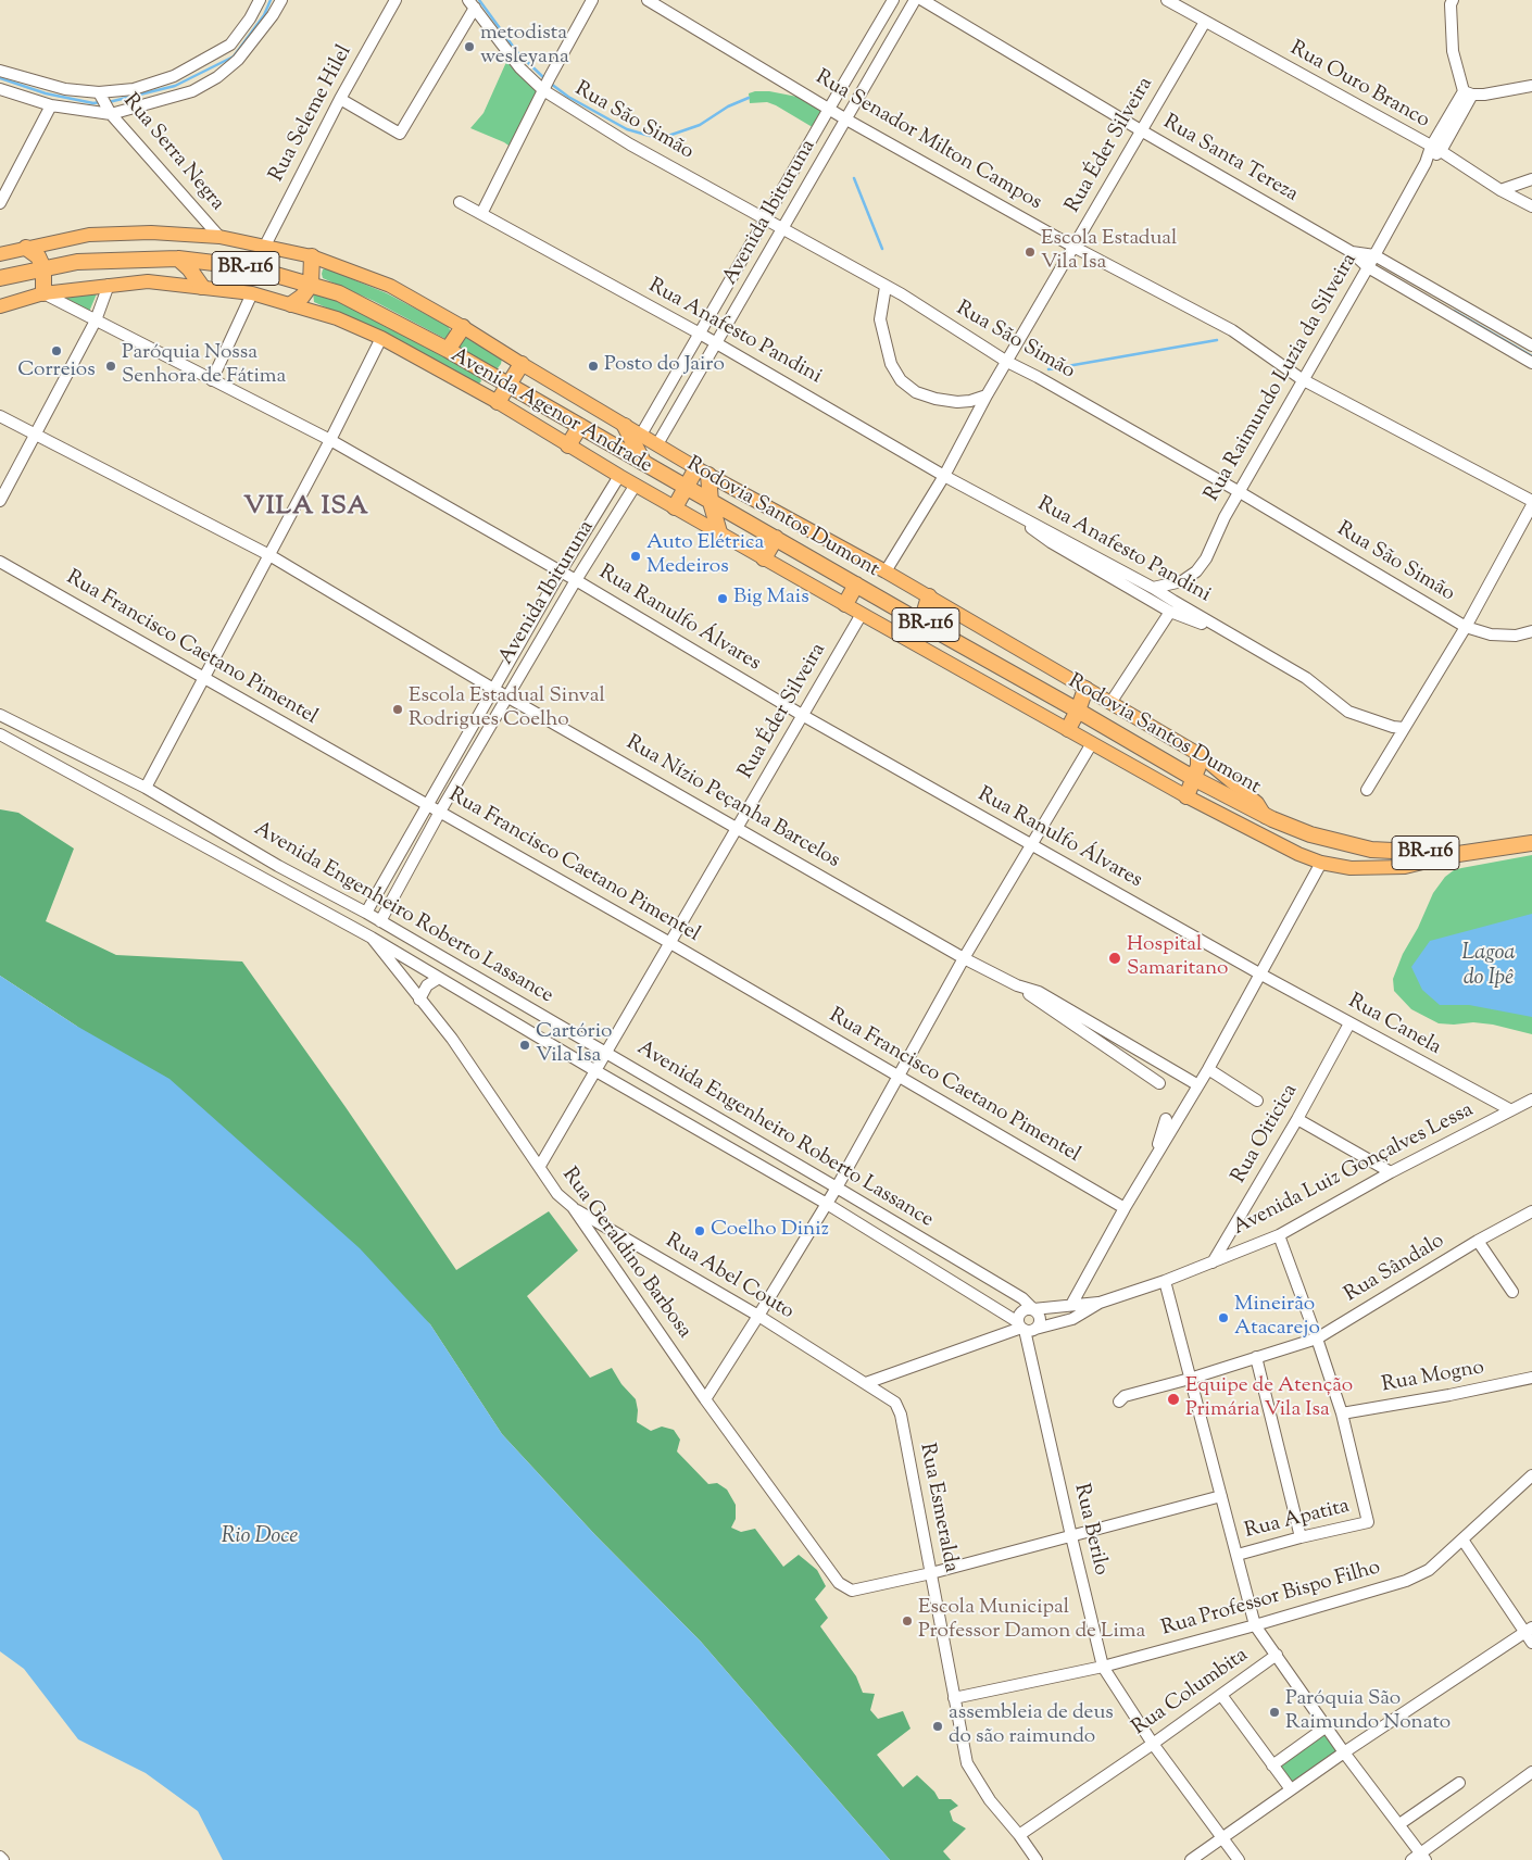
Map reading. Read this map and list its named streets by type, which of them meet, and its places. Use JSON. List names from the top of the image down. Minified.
{"streets":{"highway":["BR-116","Rodovia Santos Dumont"],"main road":["Avenida Agenor Andrade"],"street":["Rua Ouro Branco","Rua Seleme Hilel","Rua São Simão","Rua Senador Milton Campos","Rua Éder Silveira","Rua Serra Negra","Rua Santa Tereza","Avenida Ibituruna","Rua Anafesto Pandini","Rua Raimundo Luzia da Silveira","Rua Ranulfo Álvares","Rua Francisco Caetano Pimentel","Rua Nízio Peçanha Barcelos","Avenida Engenheiro Roberto Lassance","Rua Canela","Rua Oiticica","Avenida Luiz Gonçalves Lessa","Rua Geraldino Barbosa","Rua Sândalo","Rua Abel Couto","Rua Mogno","Rua Esmeralda","Rua Apatita","Rua Berilo","Rua Professor Bispo Filho","Rua Columbita"]},"crossings":[["Rua Ouro Branco","Rua Éder Silveira"],["Rua Ouro Branco","Rua Raimundo Luzia da Silveira"],["Rua Seleme Hilel","Avenida Agenor Andrade"],["Rua São Simão","Rua Éder Silveira"],["Rua São Simão","Avenida Ibituruna"],["Rua São Simão","Rua Raimundo Luzia da Silveira"],["Rua Senador Milton Campos","Rua Éder Silveira"],["Rua Senador Milton Campos","Avenida Ibituruna"],["Rua Senador Milton Campos","Rua Raimundo Luzia da Silveira"],["Rua Éder Silveira","Rua Santa Tereza"],["Rua Éder Silveira","Rua Anafesto Pandini"],["Rua Éder Silveira","Avenida Agenor Andrade"],["Rua Éder Silveira","Rua Ranulfo Álvares"],["Rua Éder Silveira","Rua Francisco Caetano Pimentel"],["Rua Éder Silveira","Rua Nízio Peçanha Barcelos"],["Rua Éder Silveira","Avenida Engenheiro Roberto Lassance"],["Rua Éder Silveira","Rua Geraldino Barbosa"],["Rua Serra Negra","Avenida Agenor Andrade"],["Rua Santa Tereza","Rua Raimundo Luzia da Silveira"],["Avenida Ibituruna","Rua Anafesto Pandini"],["Avenida Ibituruna","Avenida Agenor Andrade"],["Avenida Ibituruna","Rua Ranulfo Álvares"],["Avenida Ibituruna","Rua Francisco Caetano Pimentel"],["Avenida Ibituruna","Rua Nízio Peçanha Barcelos"],["Avenida Ibituruna","Avenida Engenheiro Roberto Lassance"],["Rua Anafesto Pandini","Rua Raimundo Luzia da Silveira"],["Avenida Agenor Andrade","Rodovia Santos Dumont"],["Avenida Agenor Andrade","Rua Ranulfo Álvares"],["Rua Ranulfo Álvares","Rua Canela"],["Avenida Engenheiro Roberto Lassance","Avenida Luiz Gonçalves Lessa"],["Avenida Engenheiro Roberto Lassance","Rua Geraldino Barbosa"],["Avenida Engenheiro Roberto Lassance","Rua Berilo"],["Rua Canela","Rua Oiticica"],["Rua Canela","Avenida Luiz Gonçalves Lessa"],["Rua Oiticica","Avenida Luiz Gonçalves Lessa"],["Avenida Luiz Gonçalves Lessa","Rua Abel Couto"],["Avenida Luiz Gonçalves Lessa","Rua Esmeralda"],["Avenida Luiz Gonçalves Lessa","Rua Berilo"],["Rua Geraldino Barbosa","Rua Abel Couto"],["Rua Geraldino Barbosa","Rua Esmeralda"],["Rua Abel Couto","Rua Esmeralda"],["Rua Mogno","Rua Apatita"],["Rua Esmeralda","Rua Professor Bispo Filho"],["Rua Esmeralda","Rua Columbita"],["Rua Berilo","Rua Professor Bispo Filho"],["Rua Berilo","Rua Columbita"]],"districts":["VILA ISA"],"water":["Lagoa do Ipê","Rio Doce"],"places":["metodista wesleyana","Escola Estadual Vila Isa","Correios","Paróquia Nossa Senhora de Fátima","Posto do Jairo","Auto Elétrica Medeiros","Big Mais","Escola Estadual Sinval Rodrigues Coelho","Hospital Samaritano","Cartório Vila Isa","Coelho Diniz","Mineirão Atacarejo","Equipe de Atenção Primária Vila Isa","Escola Municipal Professor Damon de Lima","Paróquia São Raimundo Nonato","assembleia de deus do são raimundo"]}
